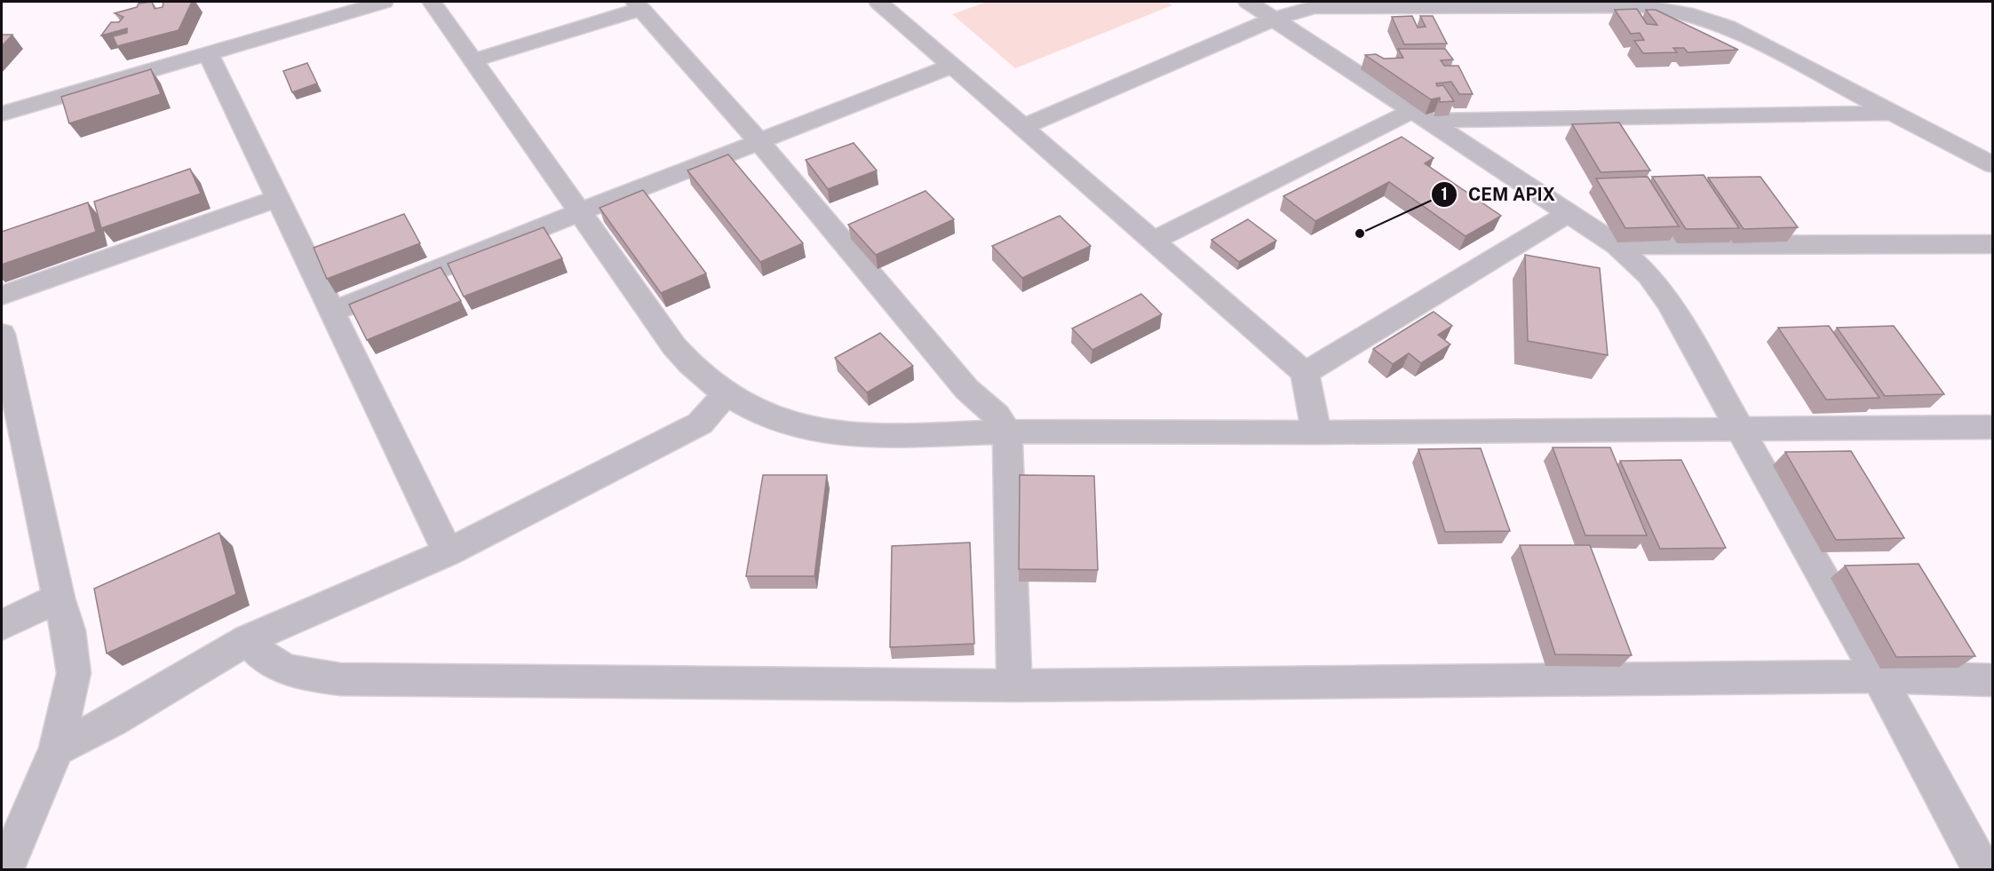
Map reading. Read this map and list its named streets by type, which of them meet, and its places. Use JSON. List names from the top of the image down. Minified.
{"places":["CEM APIX"]}
